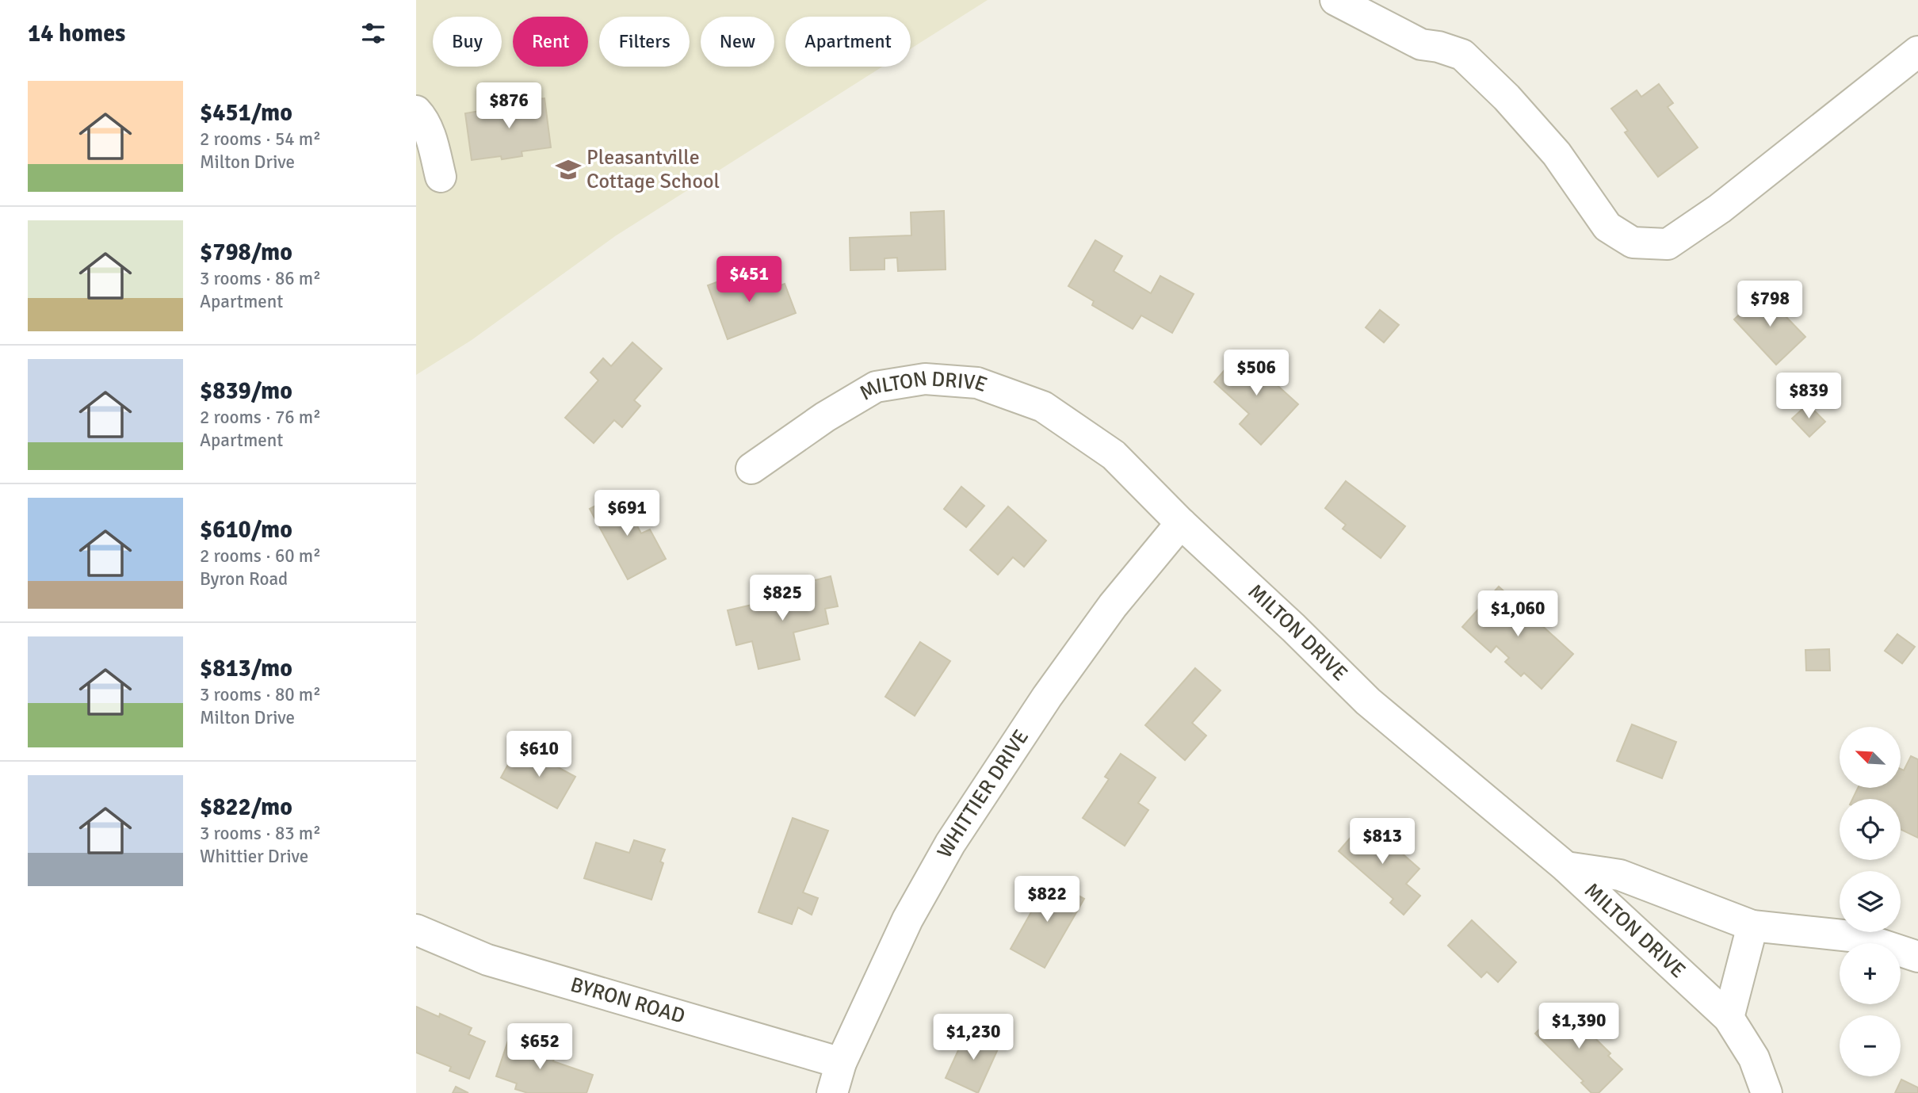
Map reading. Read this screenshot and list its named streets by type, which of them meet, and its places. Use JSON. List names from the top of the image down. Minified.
{"streets":{"street":["MILTON DRIVE","WHITTIER DRIVE","BYRON ROAD"]},"crossings":[["MILTON DRIVE","WHITTIER DRIVE"],["WHITTIER DRIVE","BYRON ROAD"]],"places":{"school or university":["Pleasantville Cottage School"]},"north":"top left","page":{"heading":"14 homes","chip":["Buy","Rent","Filters","New","Apartment"],"list":[{"name":"$451/mo","note":"2 rooms · 54 m² · Milton Drive"},{"name":"$798/mo","note":"3 rooms · 86 m² · Apartment"},{"name":"$839/mo","note":"2 rooms · 76 m² · Apartment"},{"name":"$610/mo","note":"2 rooms · 60 m² · Byron Road"},{"name":"$813/mo","note":"3 rooms · 80 m² · Milton Drive"},{"name":"$822/mo","note":"3 rooms · 83 m² · Whittier Drive"}],"price":["$876","$451","$798","$506","$839","$691","$825","$1,060","$610","$813","$822","$1,390","$1,230","$652"],"map_buttons":["+","−"]}}
